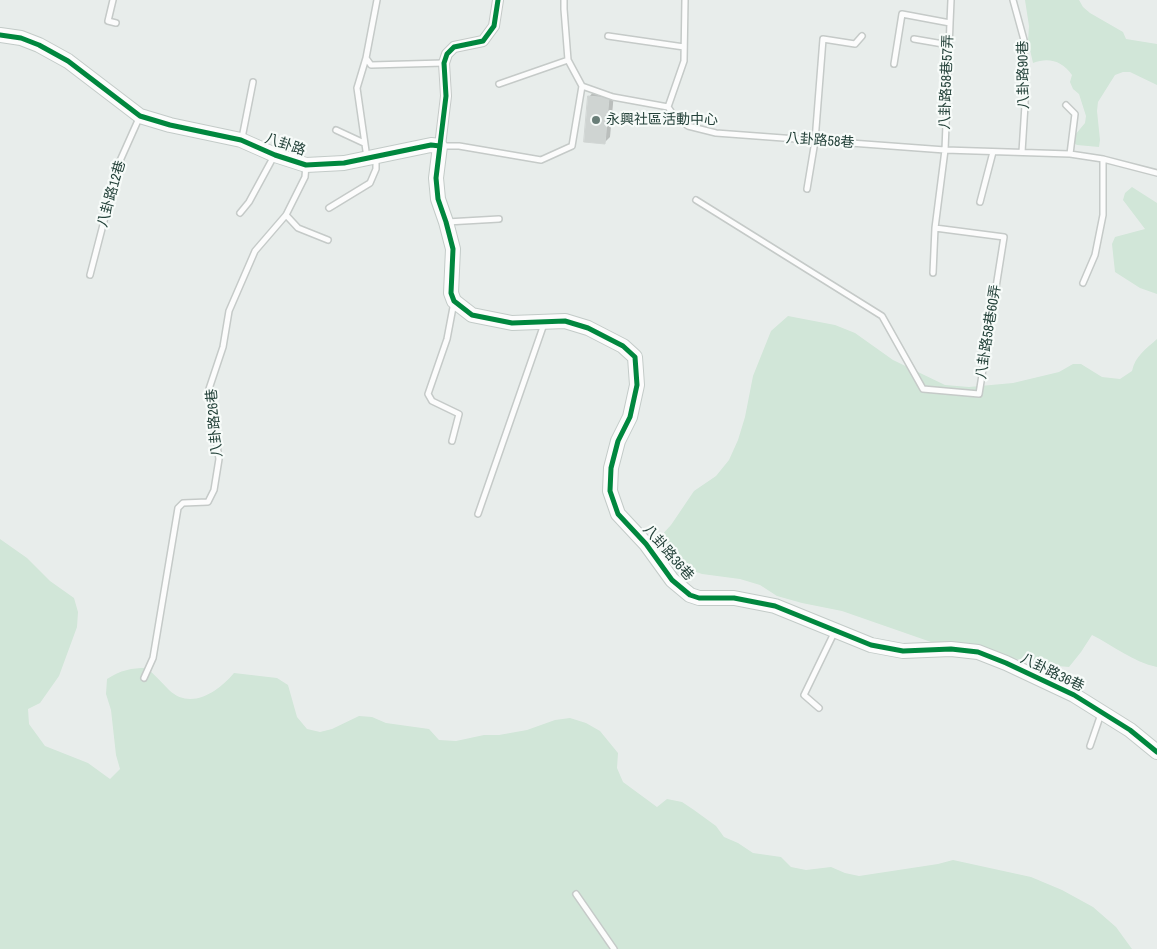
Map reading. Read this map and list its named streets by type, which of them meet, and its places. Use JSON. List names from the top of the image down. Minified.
{"streets":{"street":["八卦路","八卦路36巷"],"lane":["八卦路90巷","八卦路58巷57弄","八卦路58巷","八卦路12巷","八卦路58巷60弄","八卦路26巷"]},"crossings":[["八卦路90巷","八卦路58巷"],["八卦路58巷57弄","八卦路58巷"],["八卦路","八卦路12巷"],["八卦路","八卦路26巷"]],"places":["永興社區活動中心"]}
